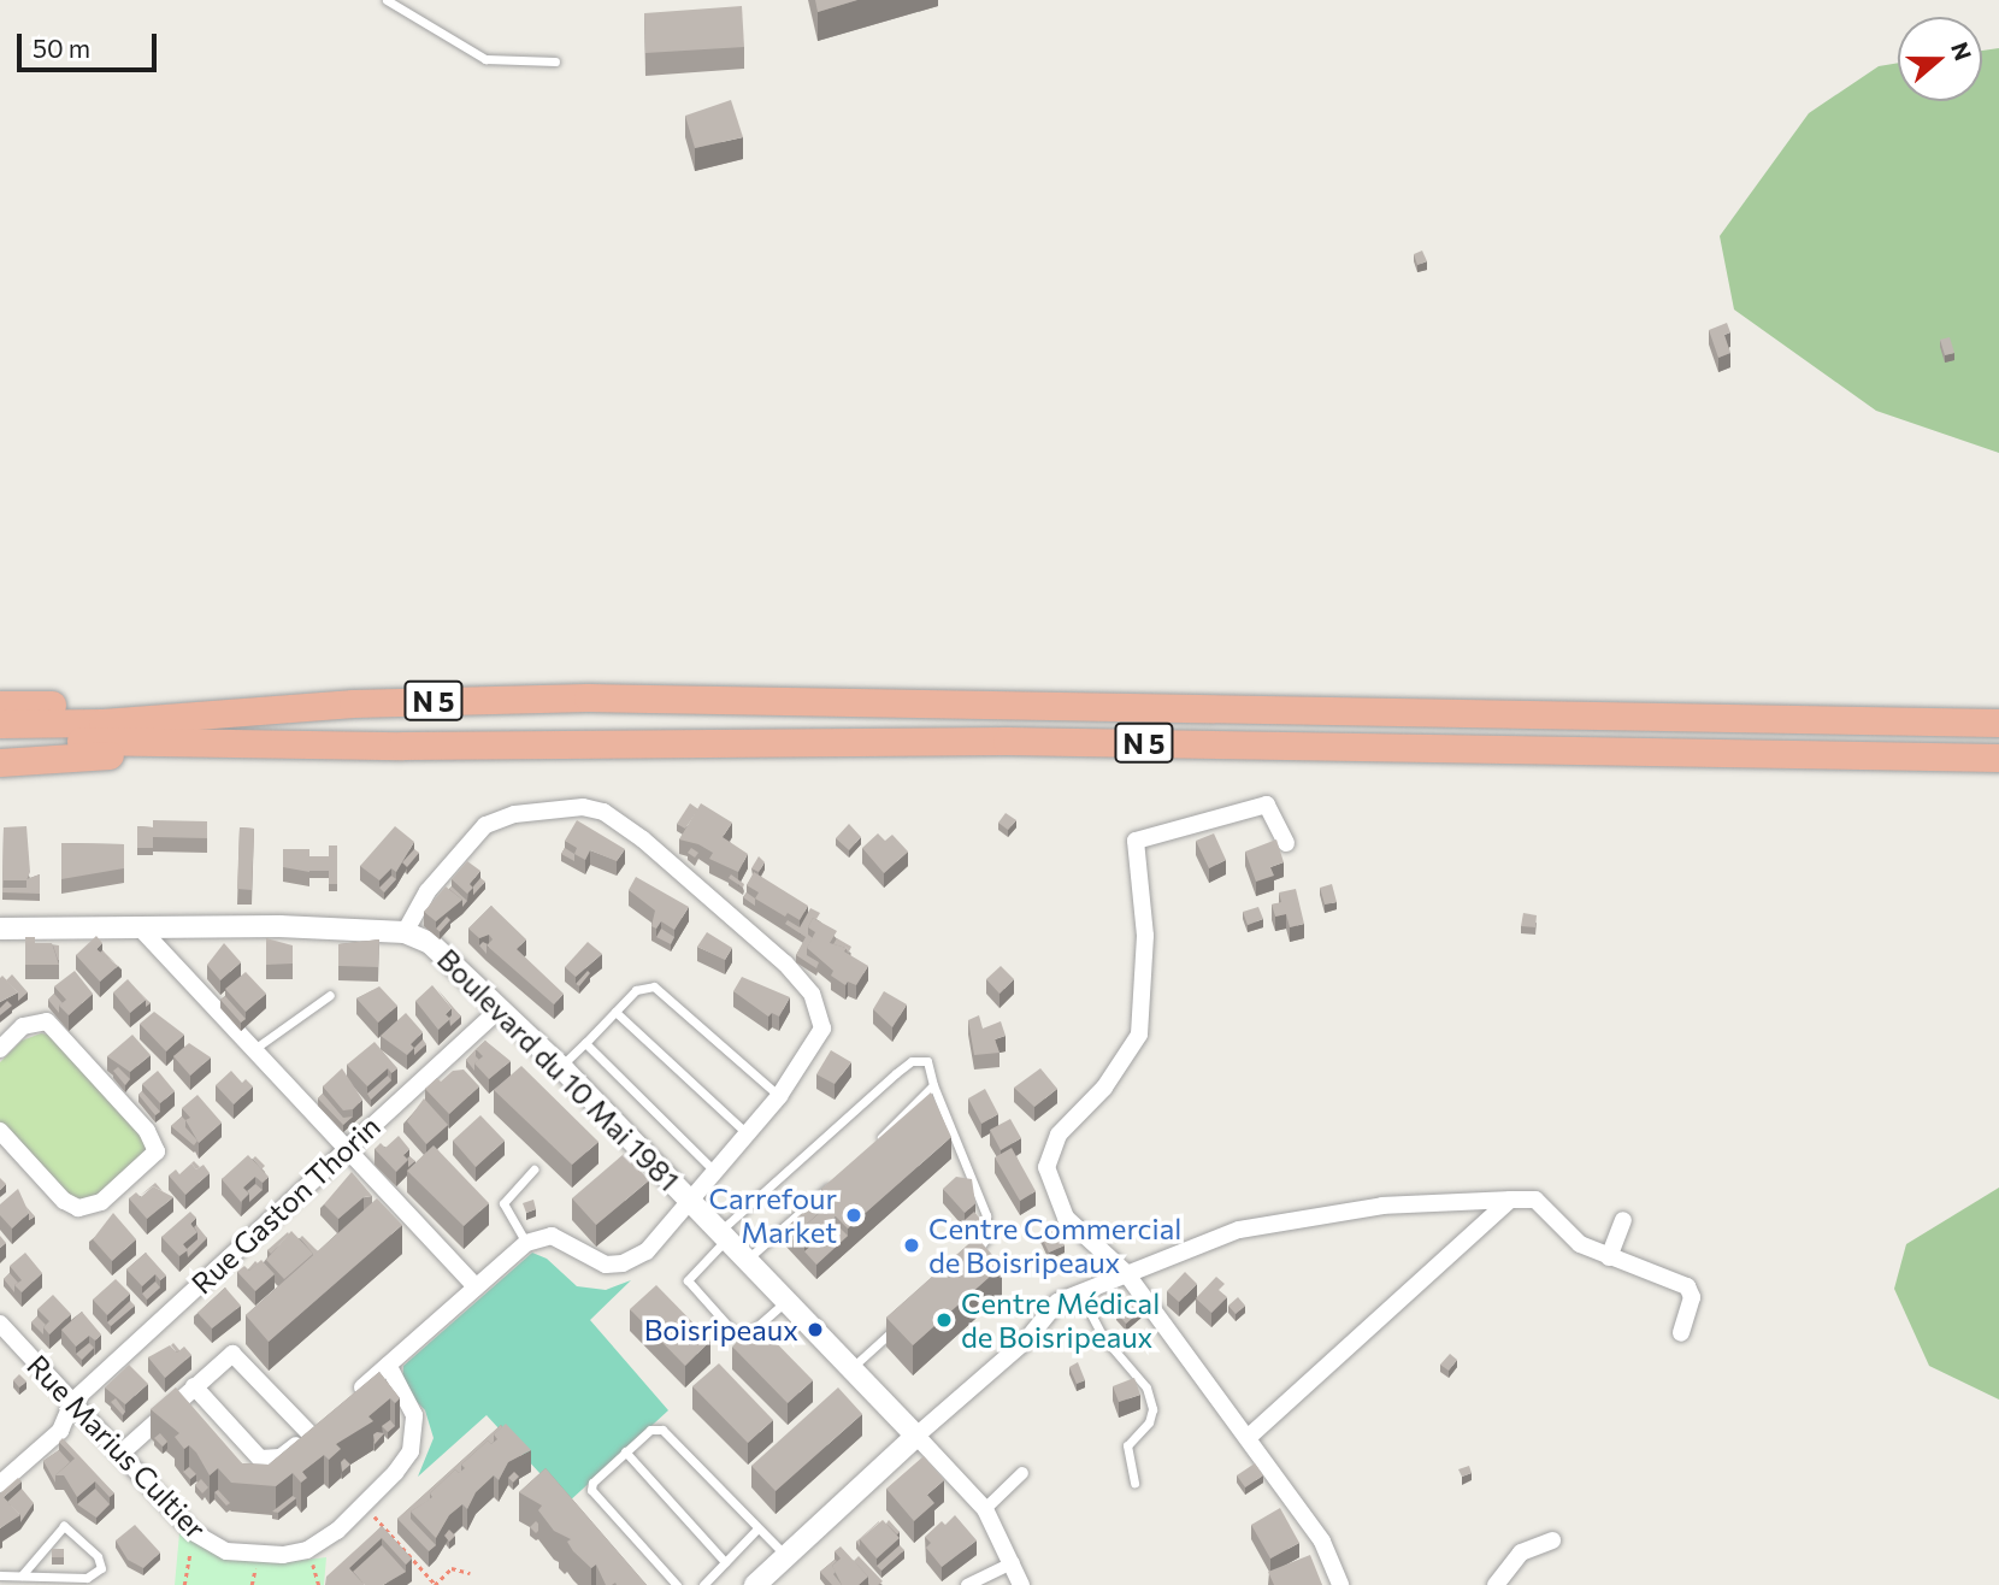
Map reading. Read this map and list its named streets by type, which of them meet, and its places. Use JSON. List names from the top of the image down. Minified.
{"streets":{"highway":["N 5"],"street":["Boulevard du 10 Mai 1981","Rue Gaston Thorin","Rue Marius Cultier"]},"crossings":[["Boulevard du 10 Mai 1981","Rue Gaston Thorin"],["Rue Gaston Thorin","Rue Marius Cultier"]],"places":["Carrefour Market","Centre Commercial de Boisripeaux","Centre Médical de Boisripeaux","Boisripeaux"],"scale_bar":"50 m","north":"right"}
